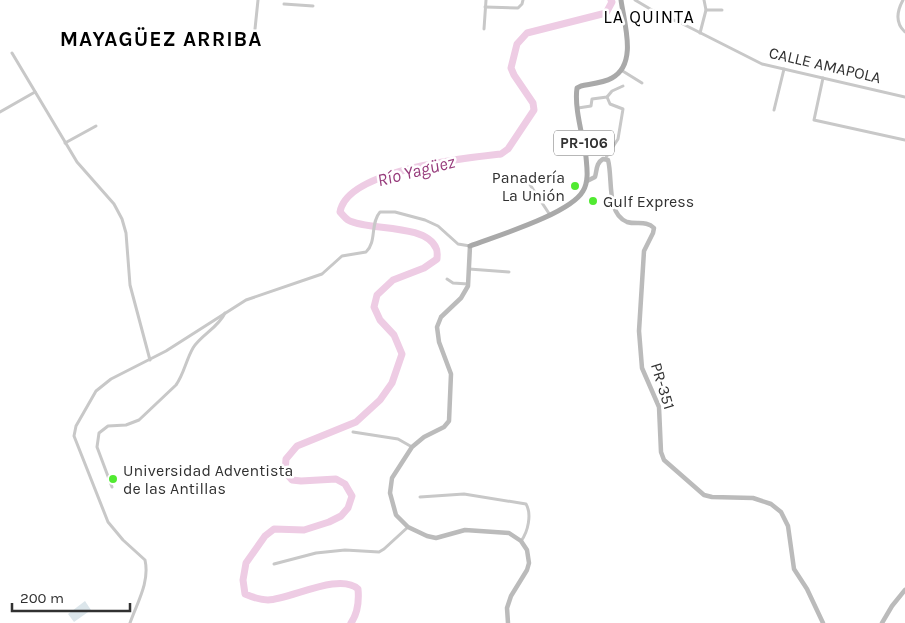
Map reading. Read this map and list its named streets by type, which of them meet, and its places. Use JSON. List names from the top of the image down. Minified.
{"streets":{"main road":["PR-106"],"street":["CALLE AMAPOLA","PR-351"]},"districts":["LA QUINTA","MAYAGÜEZ ARRIBA"],"water":["Río Yagüez"],"places":["Panadería La Unión","Gulf Express","Universidad Adventista de las Antillas"],"scale_bar":"200 m"}
